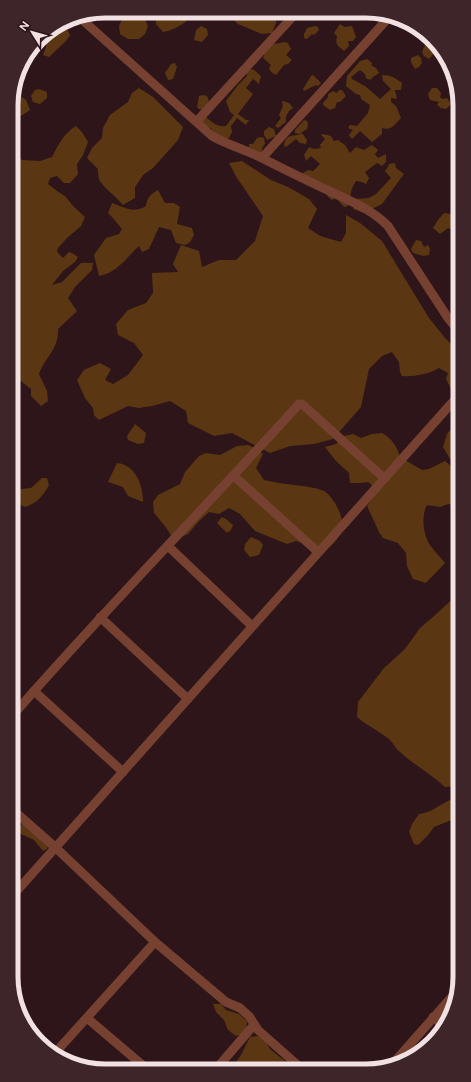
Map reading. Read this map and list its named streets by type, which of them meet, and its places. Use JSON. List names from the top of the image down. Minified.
{"north":"top left"}
